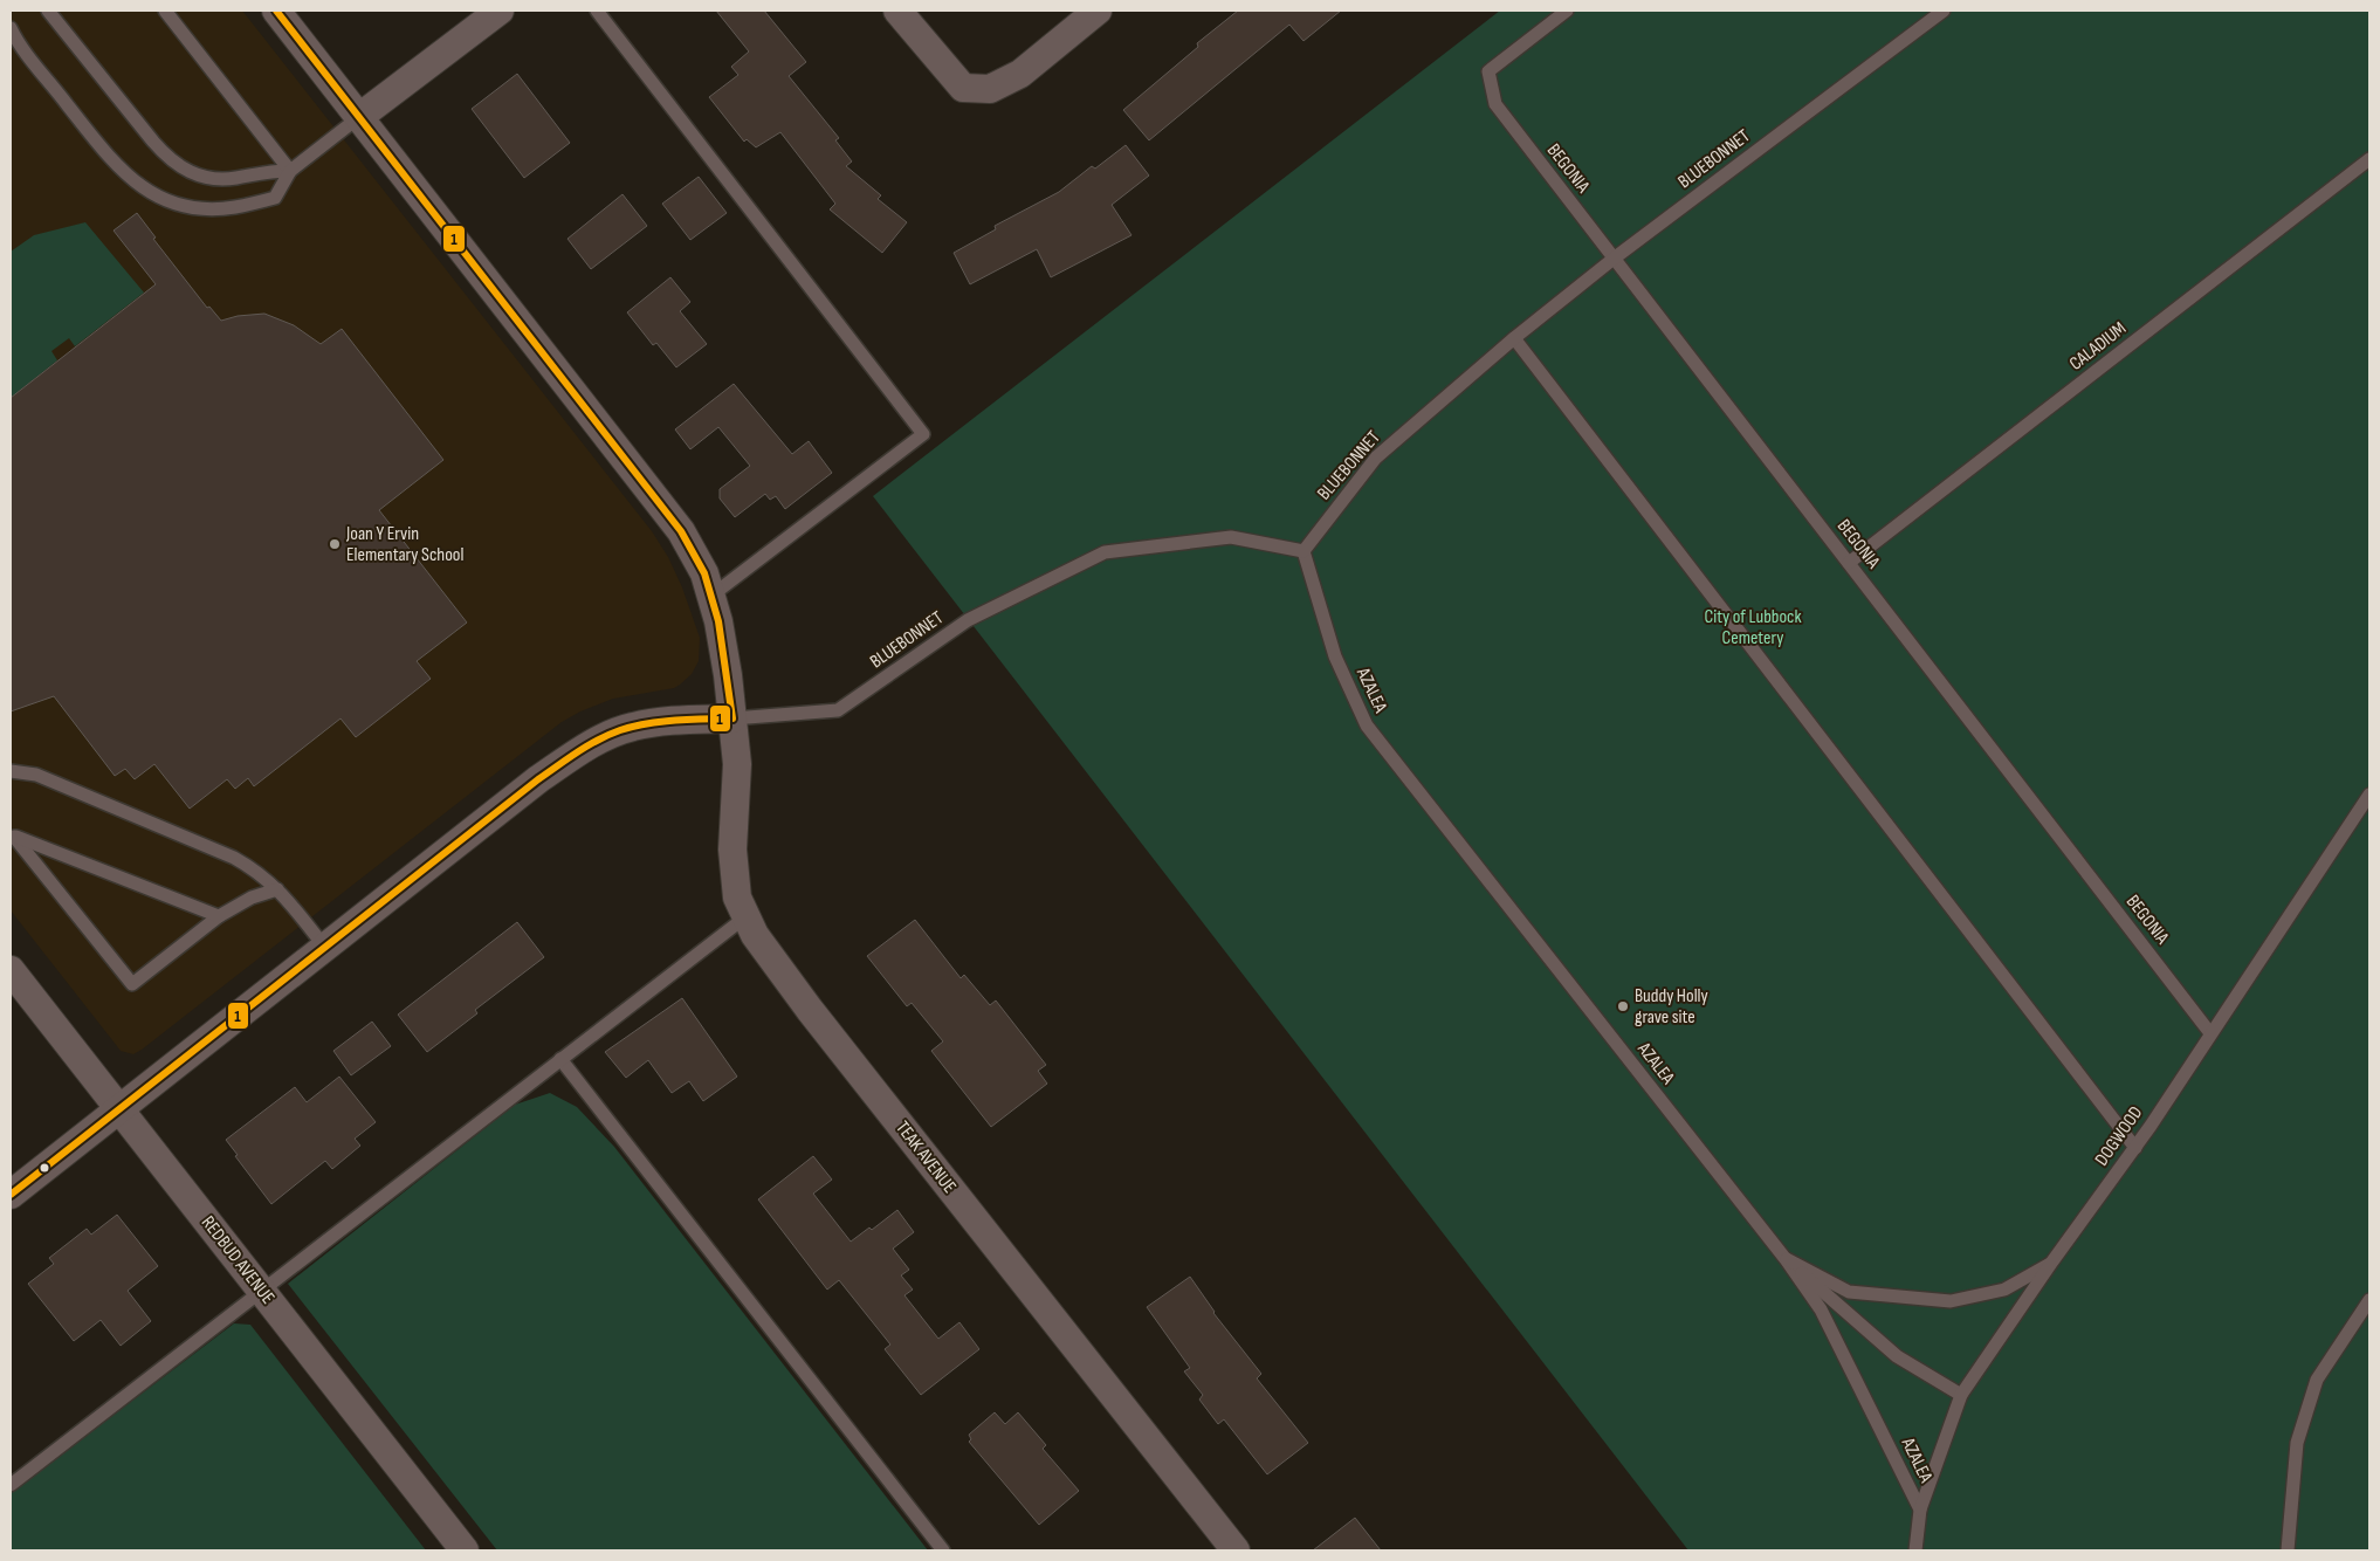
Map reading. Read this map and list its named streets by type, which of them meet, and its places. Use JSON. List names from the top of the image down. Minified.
{"streets":{"street":["TEAK AVENUE","REDBUD AVENUE"],"lane":["BLUEBONNET","BEGONIA","CALADIUM","AZALEA","DOGWOOD"]},"crossings":[["BLUEBONNET","BEGONIA"],["BLUEBONNET","AZALEA"],["BLUEBONNET","TEAK AVENUE"],["BEGONIA","CALADIUM"],["BEGONIA","DOGWOOD"],["AZALEA","DOGWOOD"]],"parks":["City of Lubbock Cemetery"],"places":["Joan Y Ervin Elementary School","Buddy Holly grave site"],"lines":["transit line 1"]}
